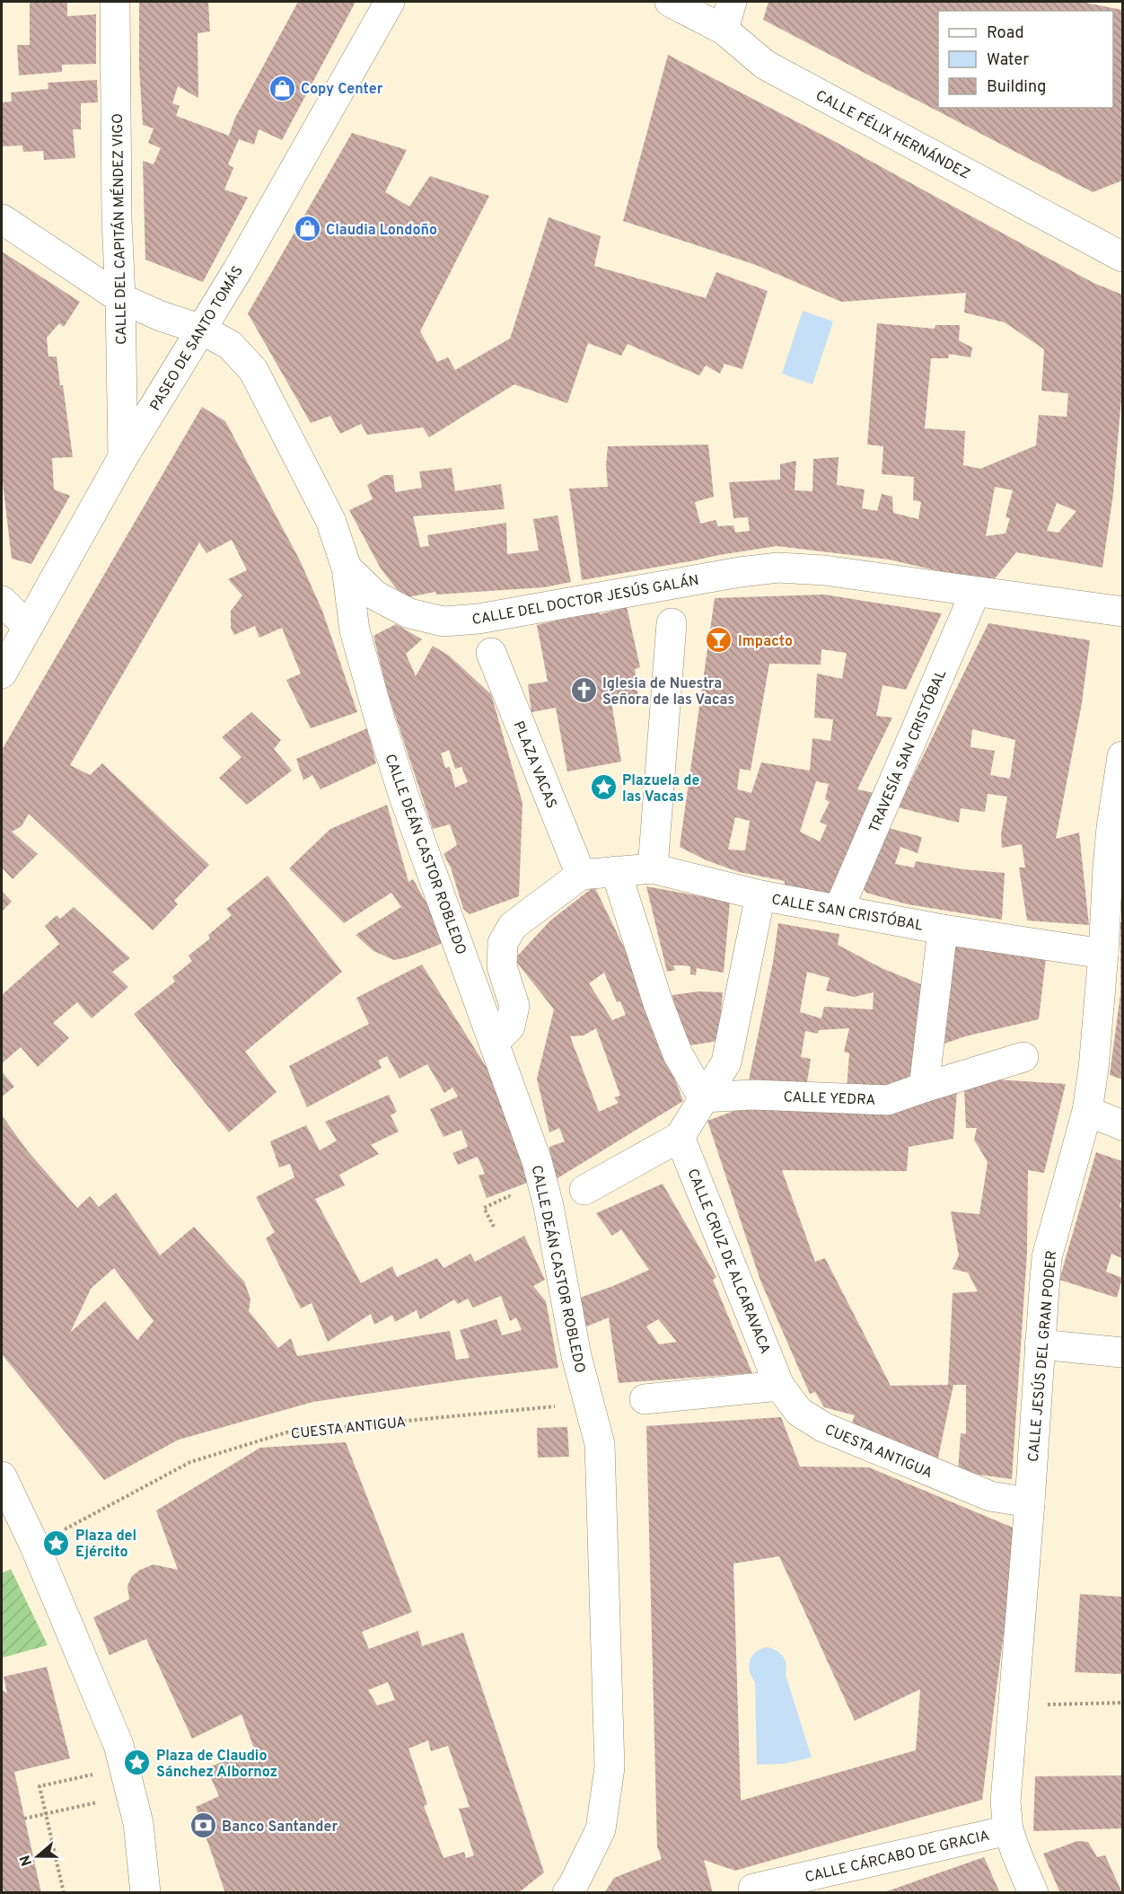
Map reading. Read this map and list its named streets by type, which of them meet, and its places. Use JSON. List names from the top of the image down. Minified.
{"streets":{"street":["CALLE FÉLIX HERNÁNDEZ","CALLE DEL CAPITÁN MÉNDEZ VIGO","PASEO DE SANTO TOMÁS","CALLE DEL DOCTOR JESÚS GALÁN","TRAVESÍA SAN CRISTÓBAL","PLAZA VACAS","CALLE DEÁN CASTOR ROBLEDO","CALLE SAN CRISTÓBAL","CALLE YEDRA","CALLE CRUZ DE ALCARAVACA","CALLE JESÚS DEL GRAN PODER","CUESTA ANTIGUA","CALLE CÁRCABO DE GRACIA"]},"crossings":[["CALLE DEL CAPITÁN MÉNDEZ VIGO","PASEO DE SANTO TOMÁS"],["CALLE DEL CAPITÁN MÉNDEZ VIGO","CALLE DEL DOCTOR JESÚS GALÁN"],["PASEO DE SANTO TOMÁS","CALLE DEL DOCTOR JESÚS GALÁN"],["CALLE DEL DOCTOR JESÚS GALÁN","TRAVESÍA SAN CRISTÓBAL"],["CALLE DEL DOCTOR JESÚS GALÁN","CALLE DEÁN CASTOR ROBLEDO"],["TRAVESÍA SAN CRISTÓBAL","CALLE SAN CRISTÓBAL"],["CALLE DEÁN CASTOR ROBLEDO","CUESTA ANTIGUA"],["CALLE SAN CRISTÓBAL","CALLE YEDRA"],["CALLE SAN CRISTÓBAL","CALLE JESÚS DEL GRAN PODER"],["CALLE CRUZ DE ALCARAVACA","CUESTA ANTIGUA"],["CALLE JESÚS DEL GRAN PODER","CUESTA ANTIGUA"],["CALLE JESÚS DEL GRAN PODER","CALLE CÁRCABO DE GRACIA"]],"places":{"shop":["Copy Center","Claudia Londoño"],"bar":["Impacto"],"church":["Iglesia de Nuestra Señora de las Vacas"],"place":["Plazuela de las Vacas","Plaza del Ejército","Plaza de Claudio Sánchez Albornoz"],"bank":["Banco Santander"]},"legend":["Road","Water","Building"],"north":"left"}
